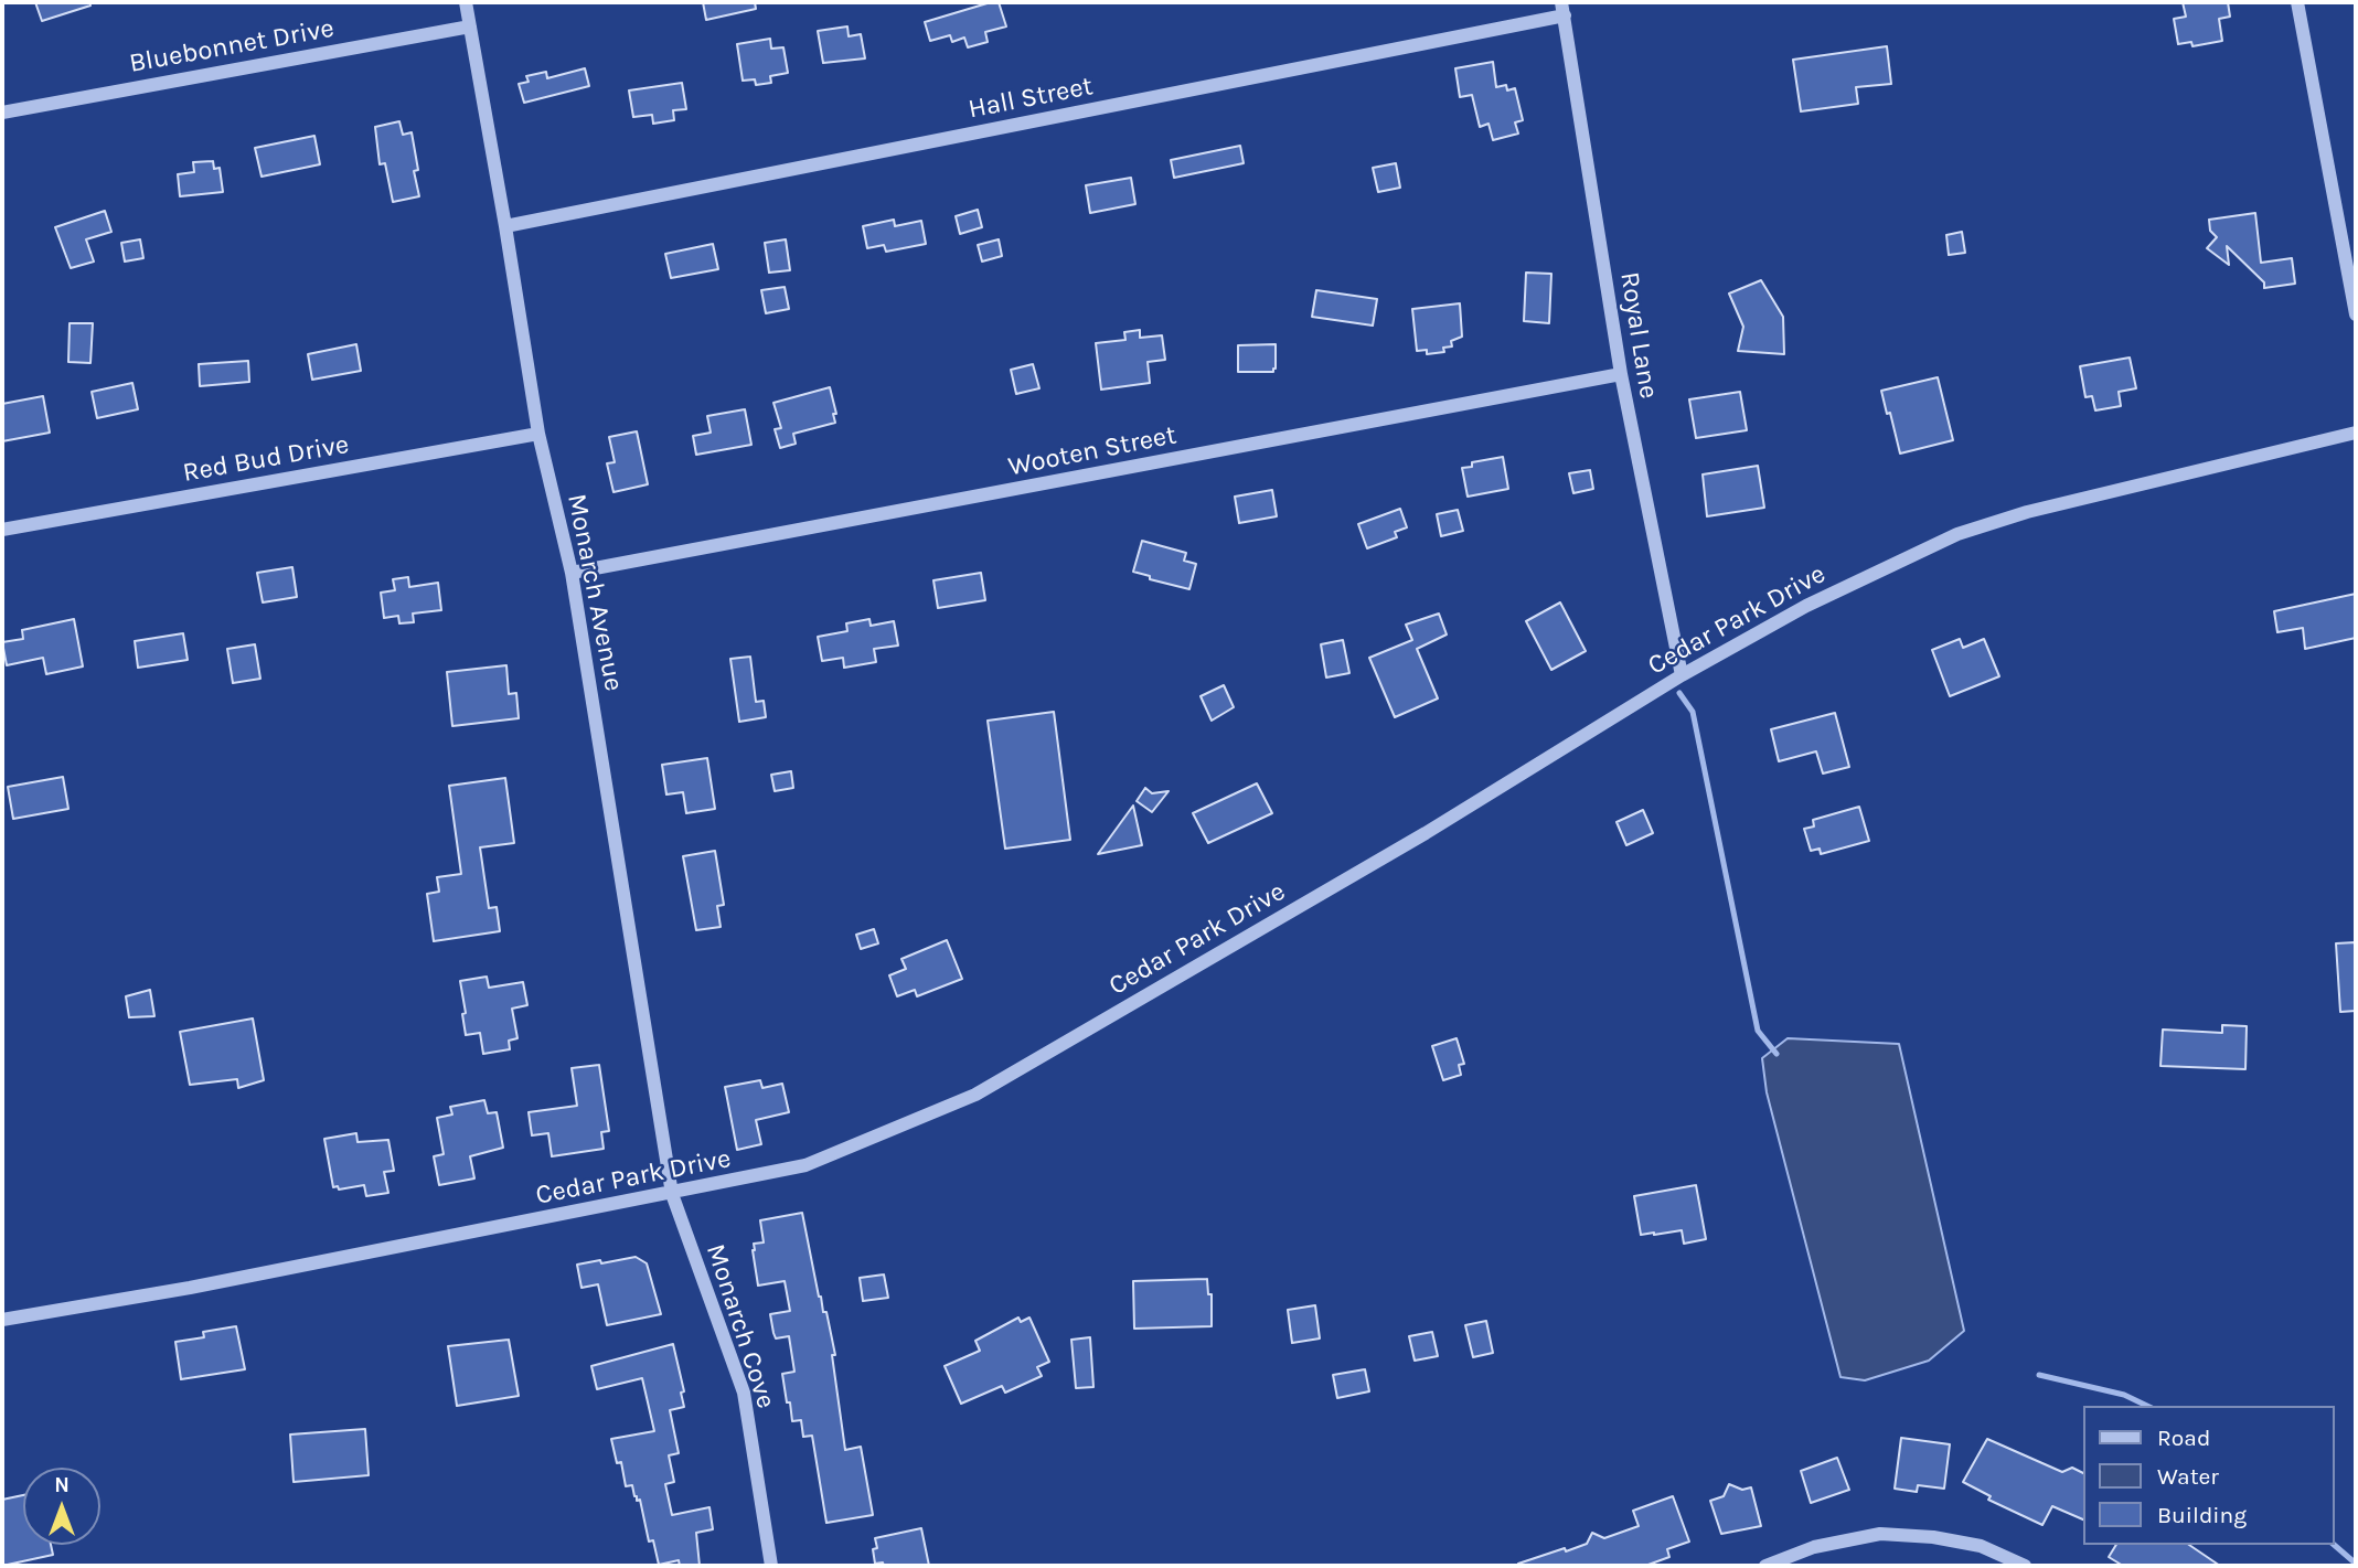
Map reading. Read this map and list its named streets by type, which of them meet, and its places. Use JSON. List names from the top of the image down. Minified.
{"streets":{"street":["Bluebonnet Drive","Hall Street","Royal Lane","Wooten Street","Red Bud Drive","Monarch Avenue","Cedar Park Drive","Monarch Cove"]},"crossings":[["Bluebonnet Drive","Monarch Avenue"],["Hall Street","Royal Lane"],["Hall Street","Monarch Avenue"],["Royal Lane","Wooten Street"],["Royal Lane","Cedar Park Drive"],["Wooten Street","Monarch Avenue"],["Red Bud Drive","Monarch Avenue"],["Monarch Avenue","Cedar Park Drive"],["Monarch Avenue","Monarch Cove"],["Cedar Park Drive","Monarch Cove"]],"legend":["Road","Water","Building"],"north":"top"}
